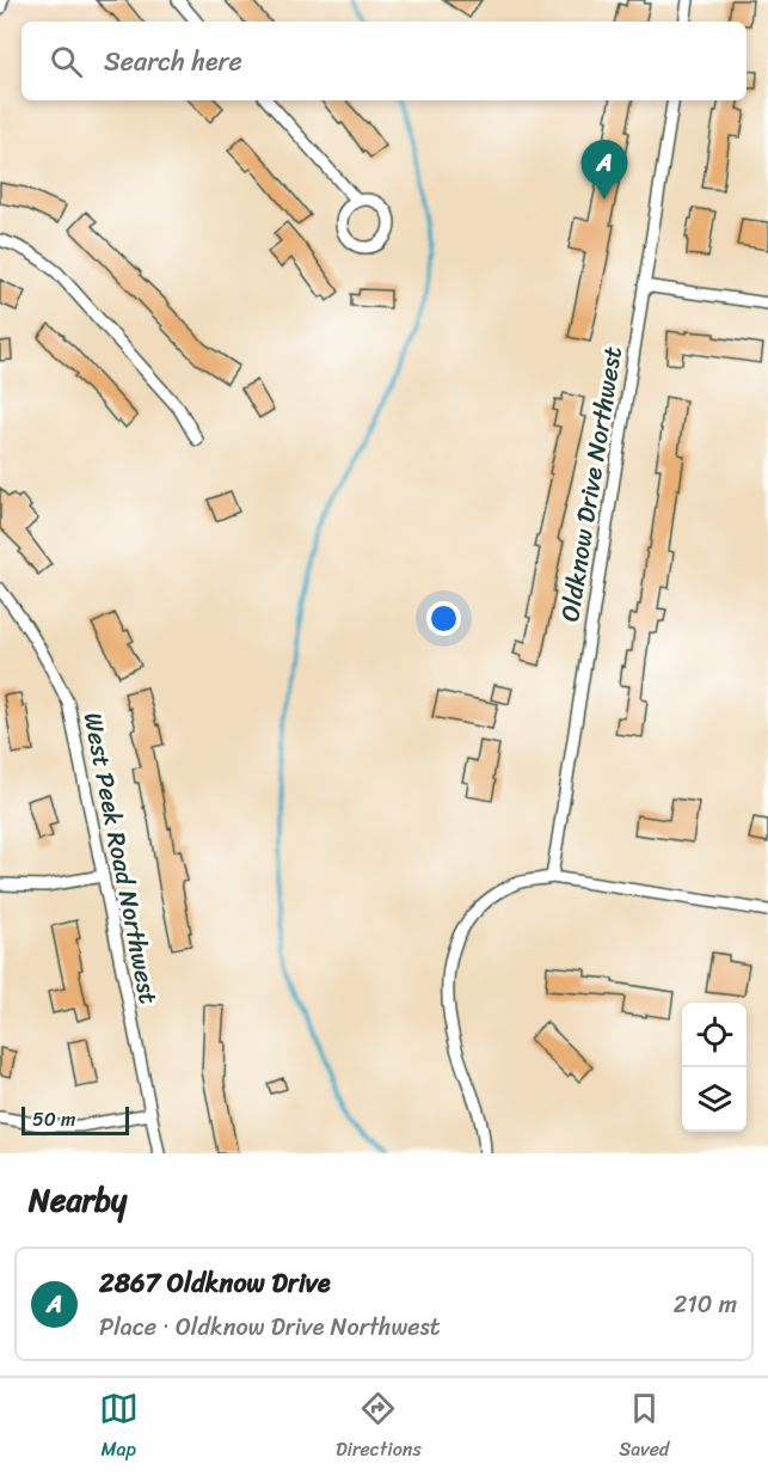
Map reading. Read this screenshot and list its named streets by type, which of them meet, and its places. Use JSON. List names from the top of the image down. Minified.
{"streets":{"street":["Oldknow Drive Northwest","West Peek Road Northwest"]},"scale_bar":"50 m","page":{"search":"Search here","pins":"A","scale":"50 m","heading":"Nearby","list":[{"mark":"A","name":"2867 Oldknow Drive","note":"Place · Oldknow Drive Northwest","value":"210 m"}],"nav":["Map","Directions","Saved"]}}
